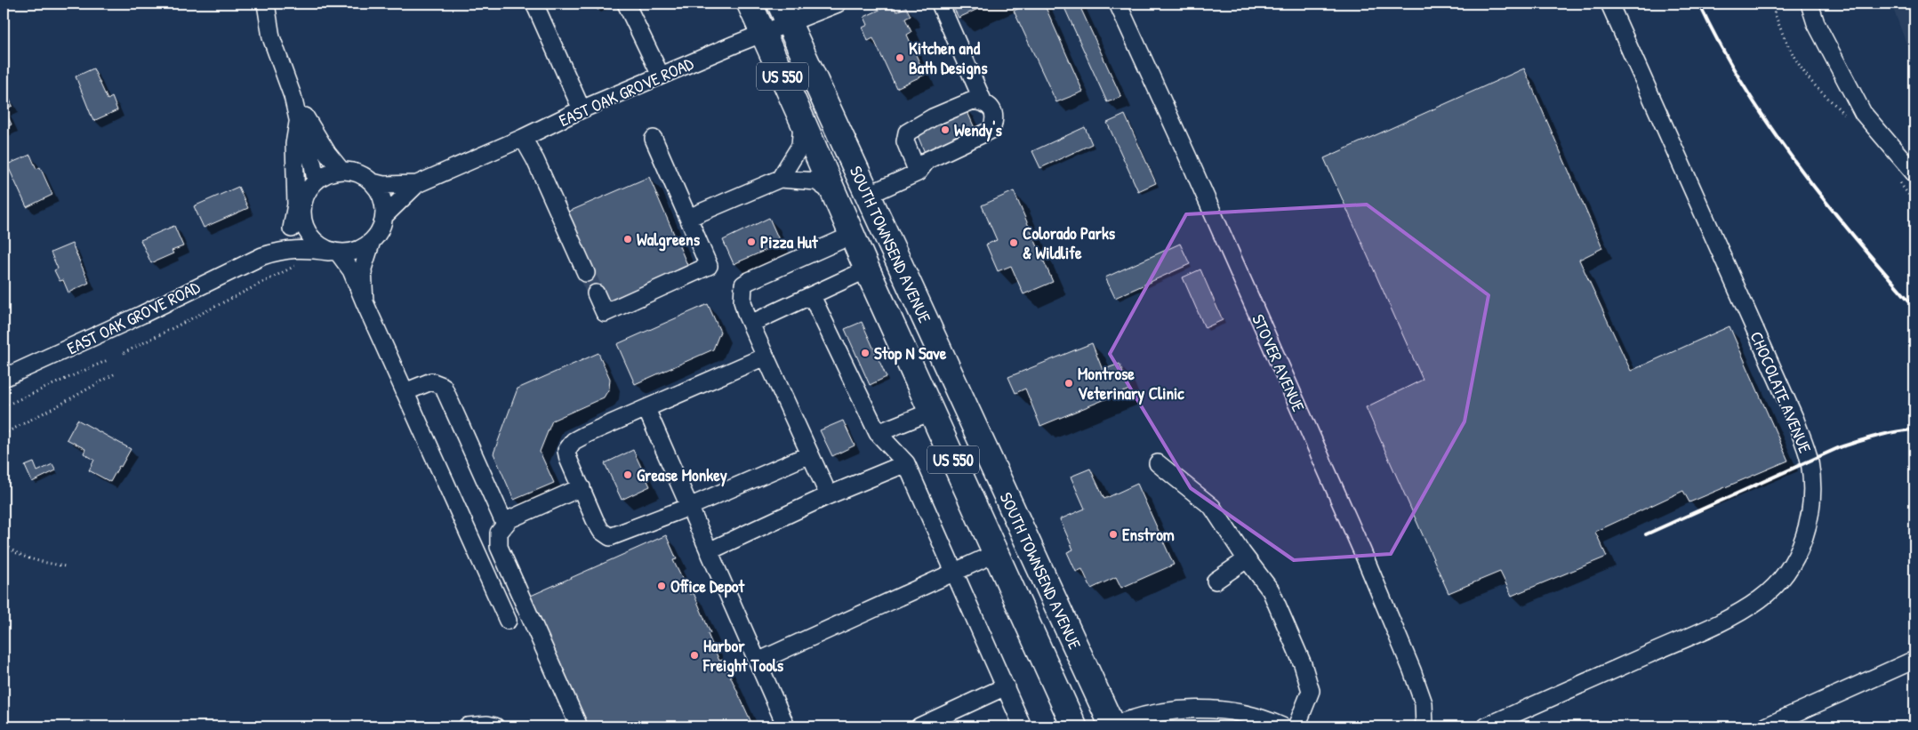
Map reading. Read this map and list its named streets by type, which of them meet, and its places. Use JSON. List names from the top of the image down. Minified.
{"streets":{"highway":["US 550","SOUTH TOWNSEND AVENUE"],"street":["EAST OAK GROVE ROAD","STOVER AVENUE","CHOCOLATE AVENUE"]},"crossings":[["EAST OAK GROVE ROAD","SOUTH TOWNSEND AVENUE"]],"places":["Kitchen and Bath Designs","Wendy's","Walgreens","Pizza Hut","Colorado Parks & Wildlife","Stop N Save","Montrose Veterinary Clinic","Grease Monkey","Enstrom","Office Depot","Harbor Freight Tools"]}
